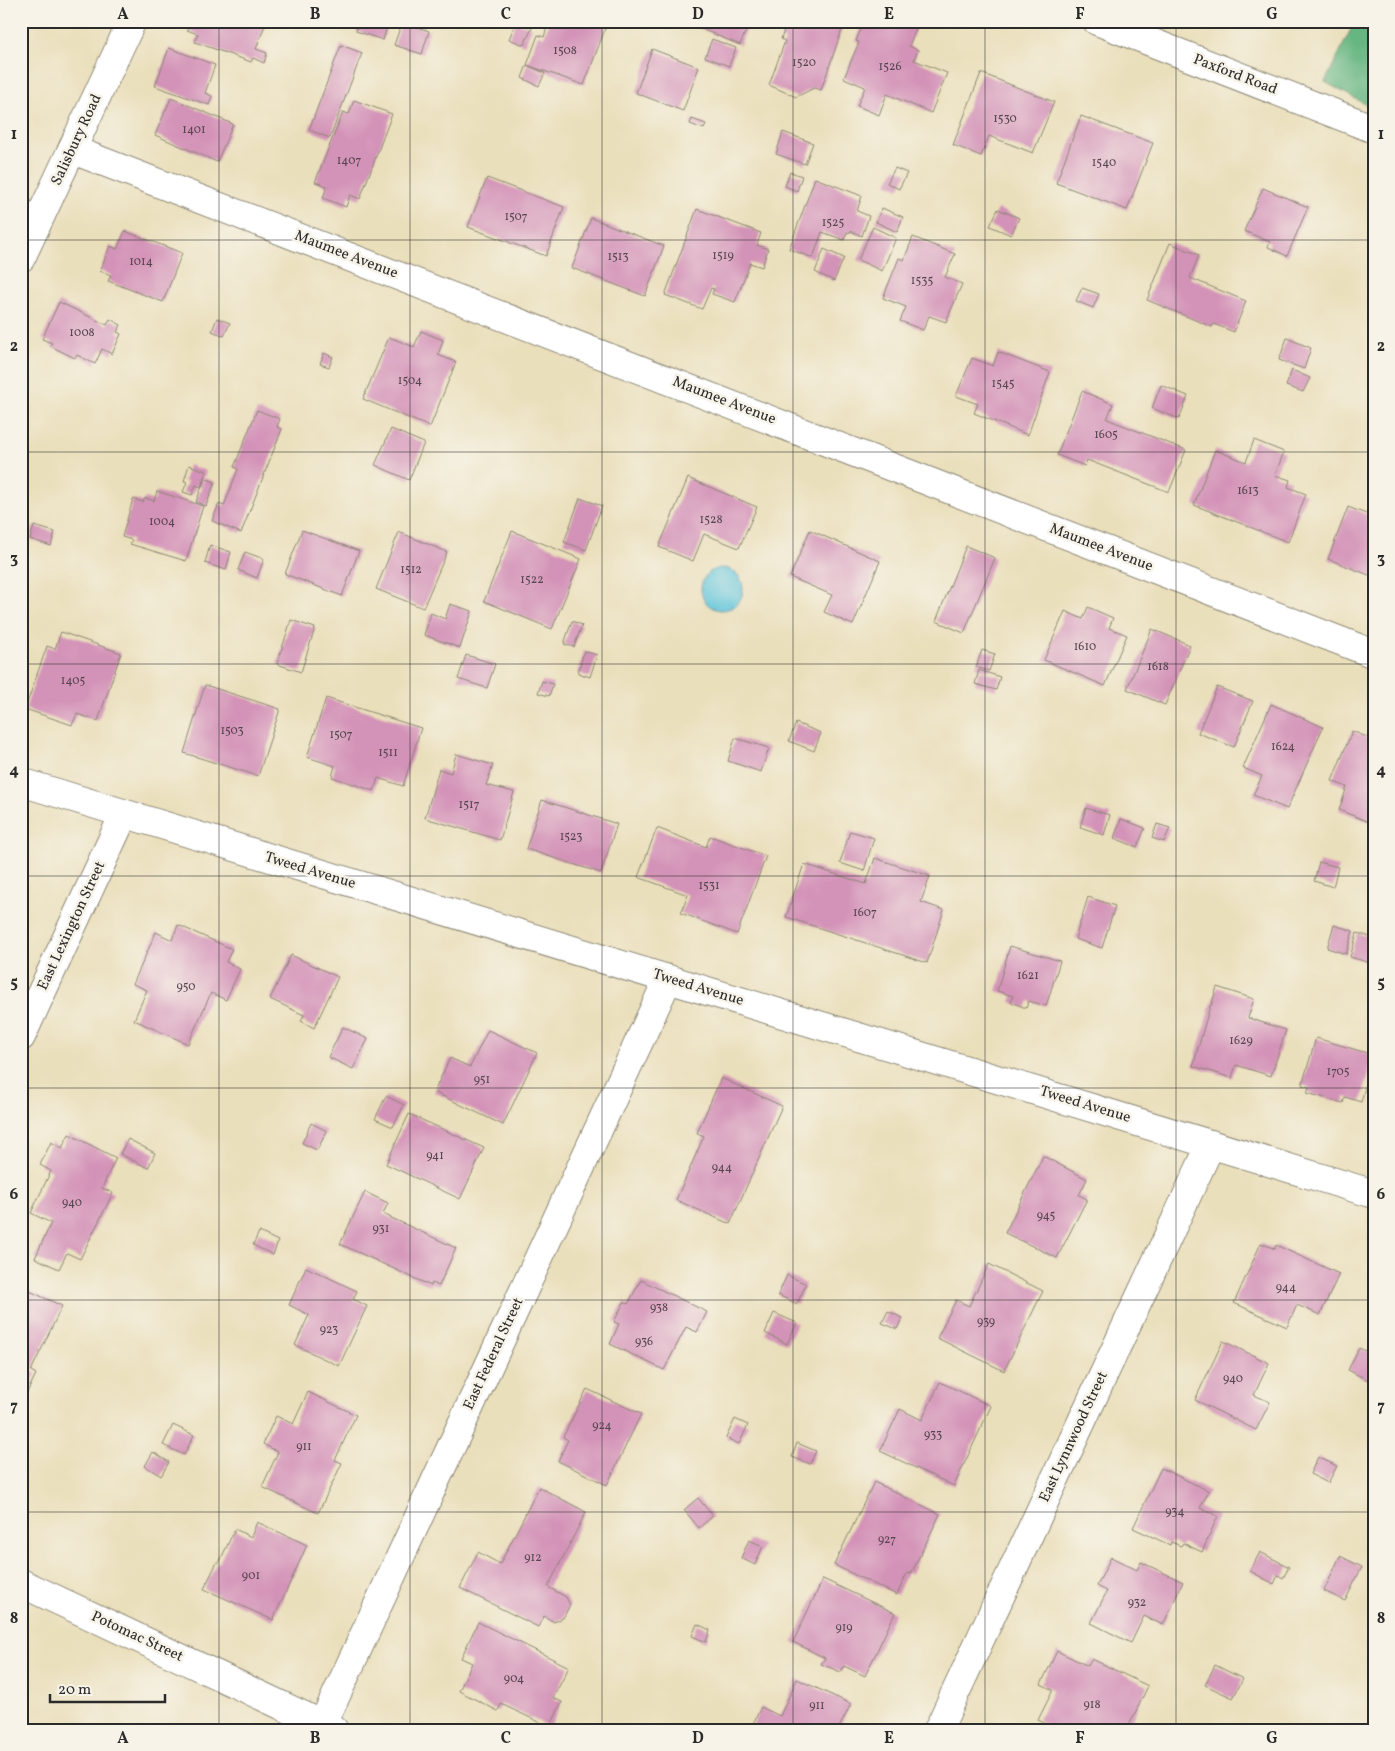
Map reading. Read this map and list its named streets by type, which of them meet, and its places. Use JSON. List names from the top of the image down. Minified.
{"streets":{"street":["Paxford Road","Salisbury Road","Maumee Avenue","Tweed Avenue","East Lexington Street","East Federal Street","East Lynnwood Street","Potomac Street"]},"crossings":[["Salisbury Road","Maumee Avenue"],["Tweed Avenue","East Lexington Street"],["Tweed Avenue","East Federal Street"],["Tweed Avenue","East Lynnwood Street"],["East Federal Street","Potomac Street"]],"house_numbers":["1508","1520","1526","1530","1401","1407","1540","1507","1525","1519","1513","1014","1535","1008","1504","1545","1605","1613","1528","1004","1512","1522","1610","1618","1405","1503","1507","1624","1511","1517","1523","1531","1607","1621","950","1629","1705","951","941","944","940","945","931","944","938","939","923","936","940","924","933","911","934","927","912","901","932","919","904","918","911"],"scale_bar":"20 m","grid":{"columns":["A","B","C","D","E","F","G"],"rows":["1","2","3","4","5","6","7","8"]}}
